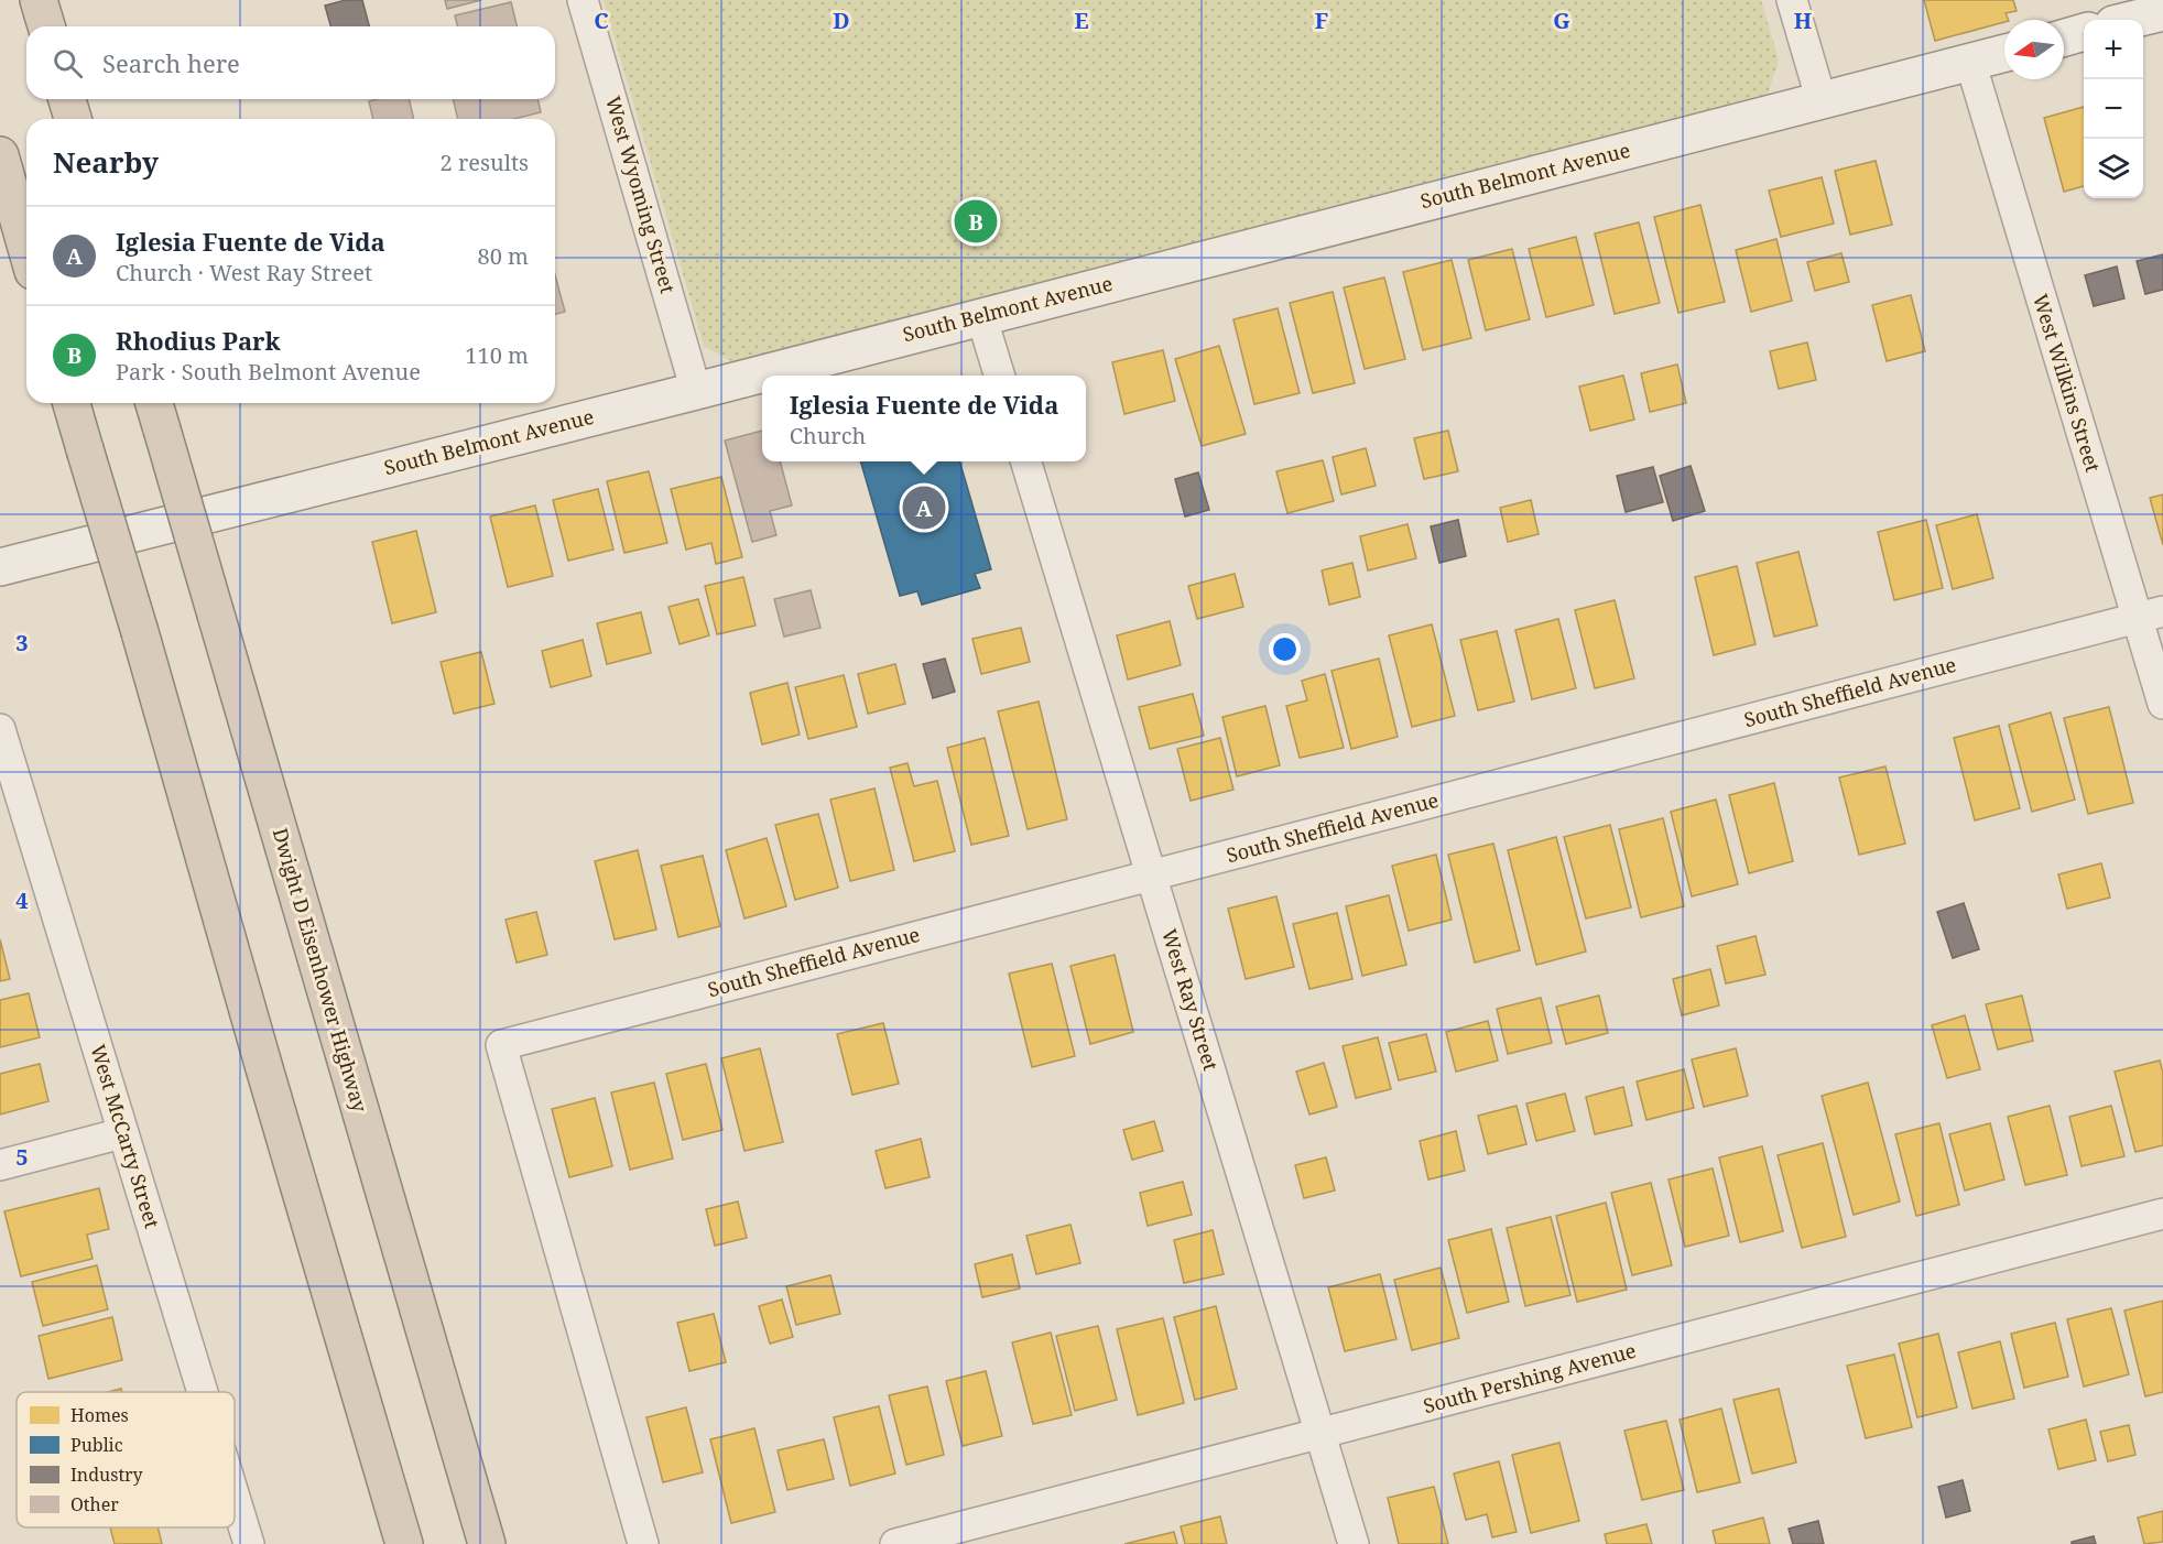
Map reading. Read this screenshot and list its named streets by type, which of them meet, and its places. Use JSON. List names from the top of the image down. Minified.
{"streets":{"highway":["Dwight D Eisenhower Highway"],"main road":["South Belmont Avenue"],"street":["West Wyoming Street","West Wilkins Street","South Sheffield Avenue","West Ray Street","West McCarty Street","South Pershing Avenue"]},"crossings":[["South Belmont Avenue","West Wyoming Street"],["South Belmont Avenue","West Wilkins Street"],["West Wilkins Street","South Sheffield Avenue"],["South Sheffield Avenue","West Ray Street"],["West Ray Street","South Pershing Avenue"]],"legend":["Homes","Public","Industry","Other"],"north":"left","page":{"map_buttons":["+","−"],"search":"Search here","heading":["Nearby","2 results"],"pins":["B","A"],"list":[{"mark":"A","name":"Iglesia Fuente de Vida","note":"Church · West Ray Street","value":"80 m"},{"mark":"B","name":"Rhodius Park","note":"Park · South Belmont Avenue","value":"110 m"}],"popup":["Iglesia Fuente de Vida","Church"]},"grid":{"columns":["C","D","E","F","G","H"],"rows":["3","4","5"]}}
